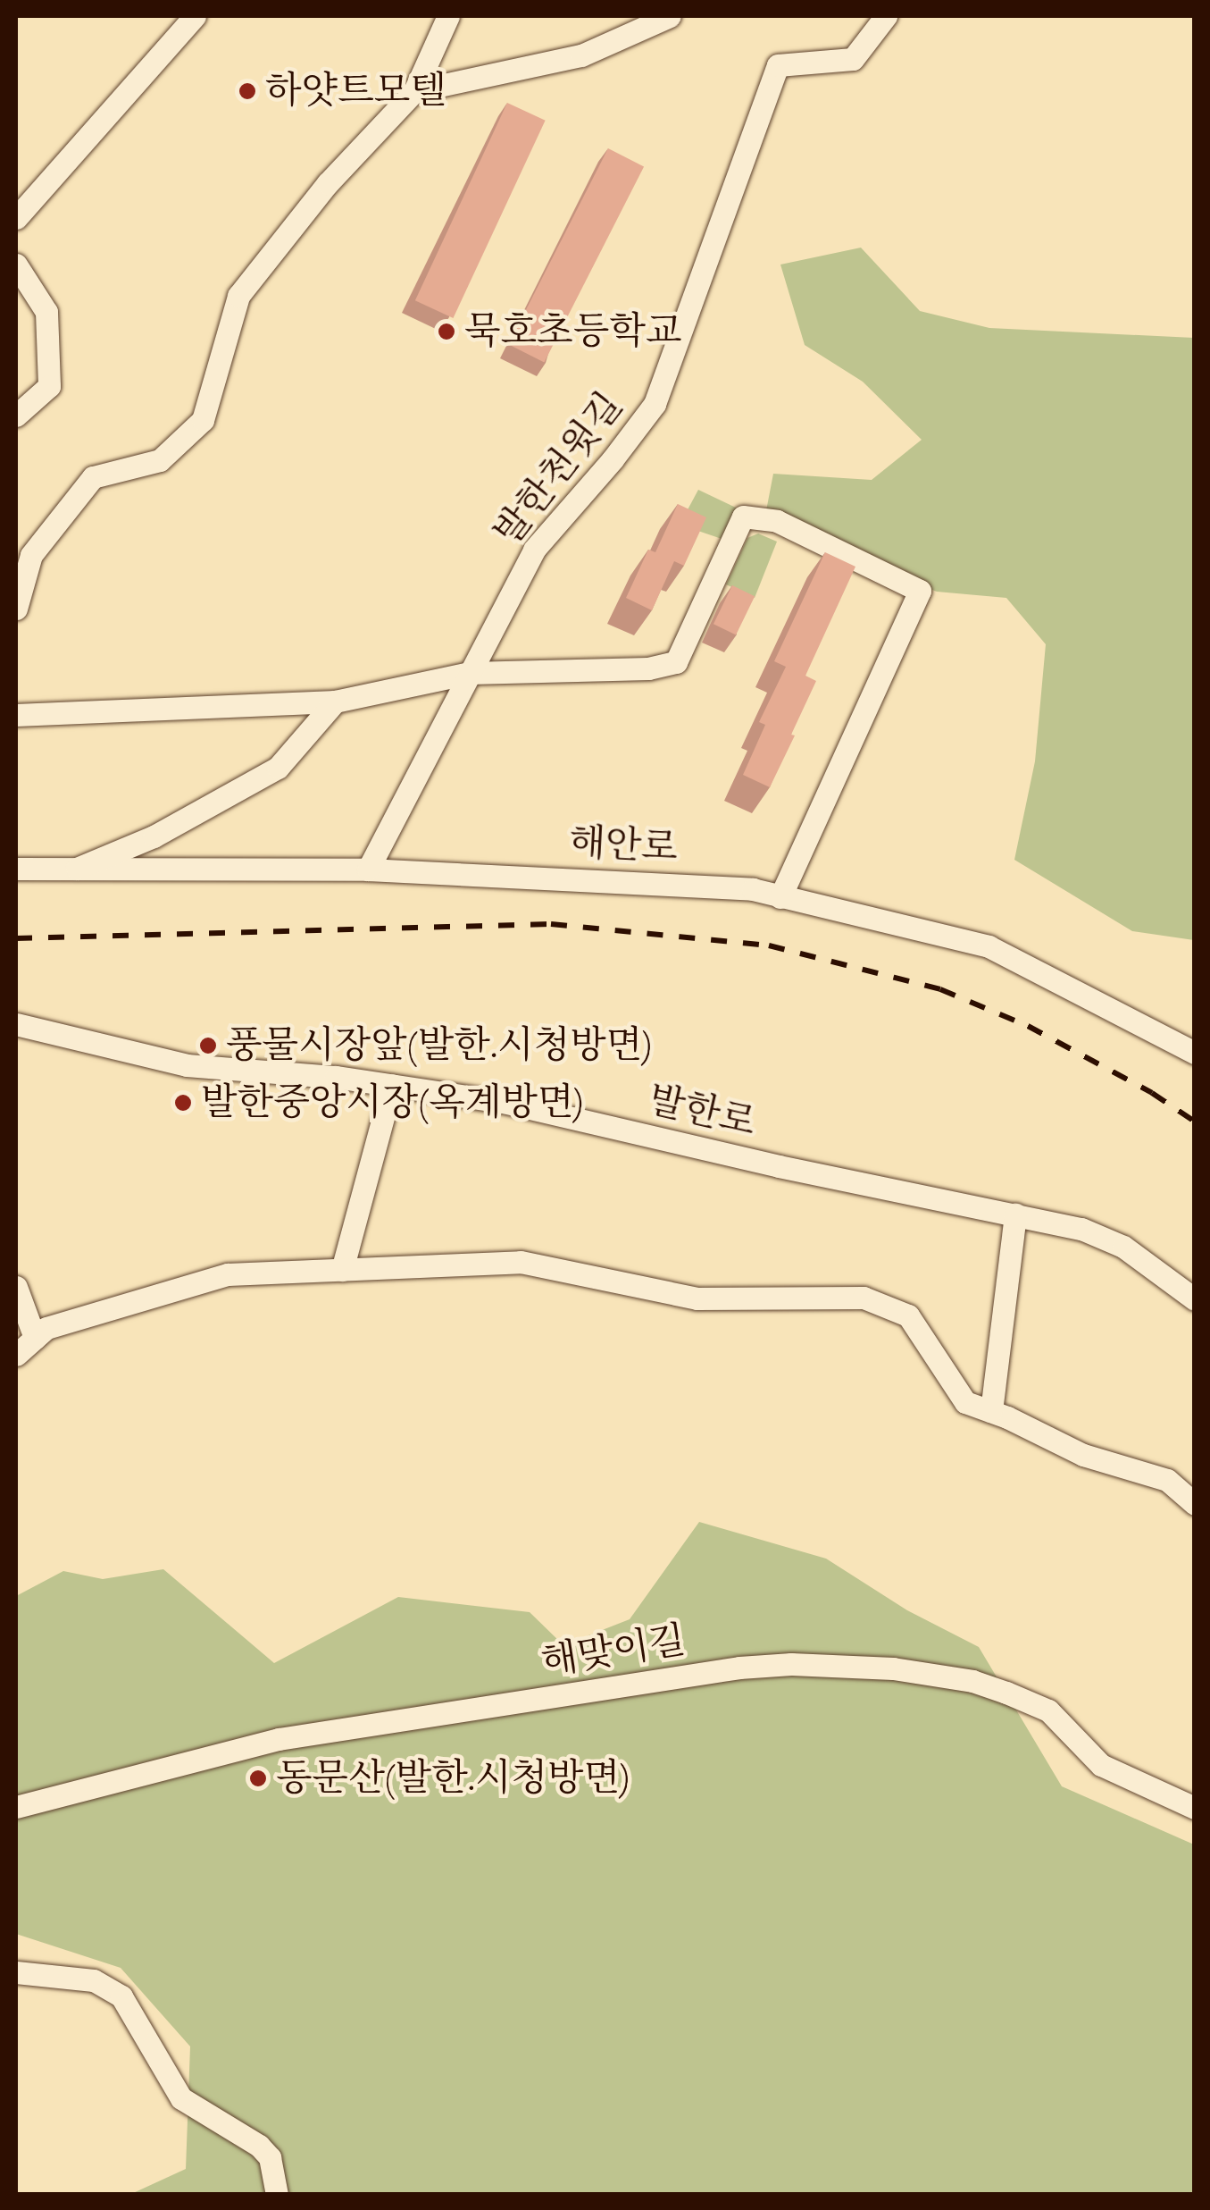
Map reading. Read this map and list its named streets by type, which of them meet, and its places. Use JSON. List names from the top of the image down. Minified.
{"streets":{"street":["발한천윗길","해안로","발한로","해맞이길"]},"crossings":[["발한천윗길","해안로"]],"places":["하얏트모텔","묵호초등학교","풍물시장앞(발한.시청방면)","발한중앙시장(옥계방면)","동문산(발한.시청방면)"]}
